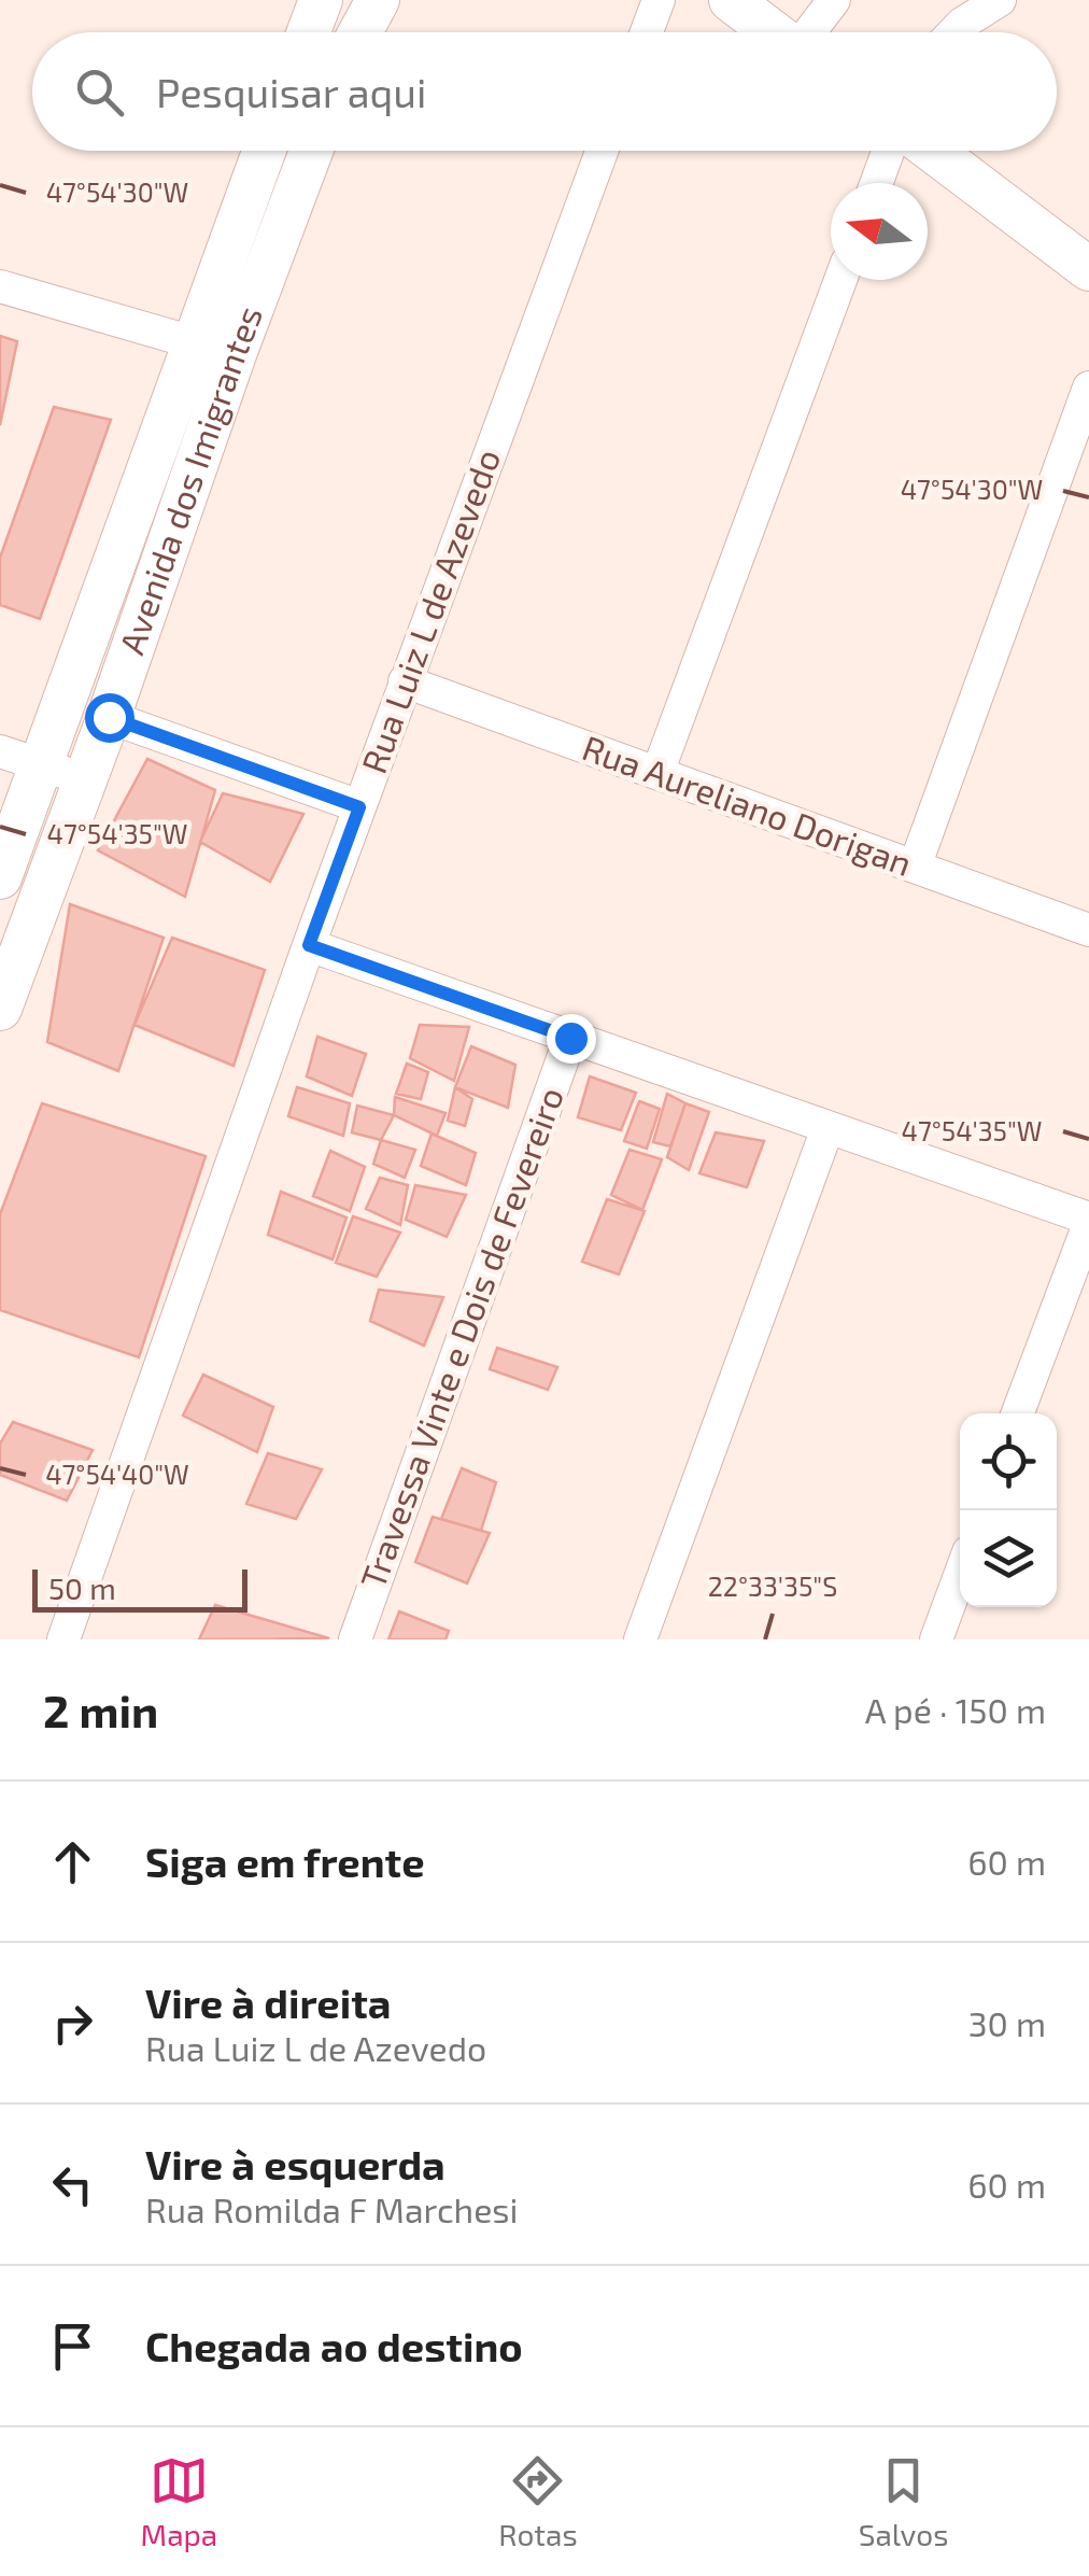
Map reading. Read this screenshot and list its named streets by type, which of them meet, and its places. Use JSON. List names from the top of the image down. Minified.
{"streets":{"main road":["Avenida dos Imigrantes"],"street":["Rua Luiz L de Azevedo","Rua Aureliano Dorigan","Travessa Vinte e Dois de Fevereiro"]},"crossings":[["Rua Luiz L de Azevedo","Rua Aureliano Dorigan"]],"scale_bar":"50 m","north":"left","page":{"search":"Pesquisar aqui","scale":"50 m","heading":["2 min","A pé · 150 m"],"list":[["Siga em frente","60 m"],["Vire à direita","Rua Luiz L de Azevedo","30 m"],["Vire à esquerda","Rua Romilda F Marchesi","60 m"],"Chegada ao destino"],"nav":["Mapa","Rotas","Salvos"]},"coordinates":["47°54'30\"W","47°54'35\"W","47°54'40\"W","22°33'35\"S"]}
